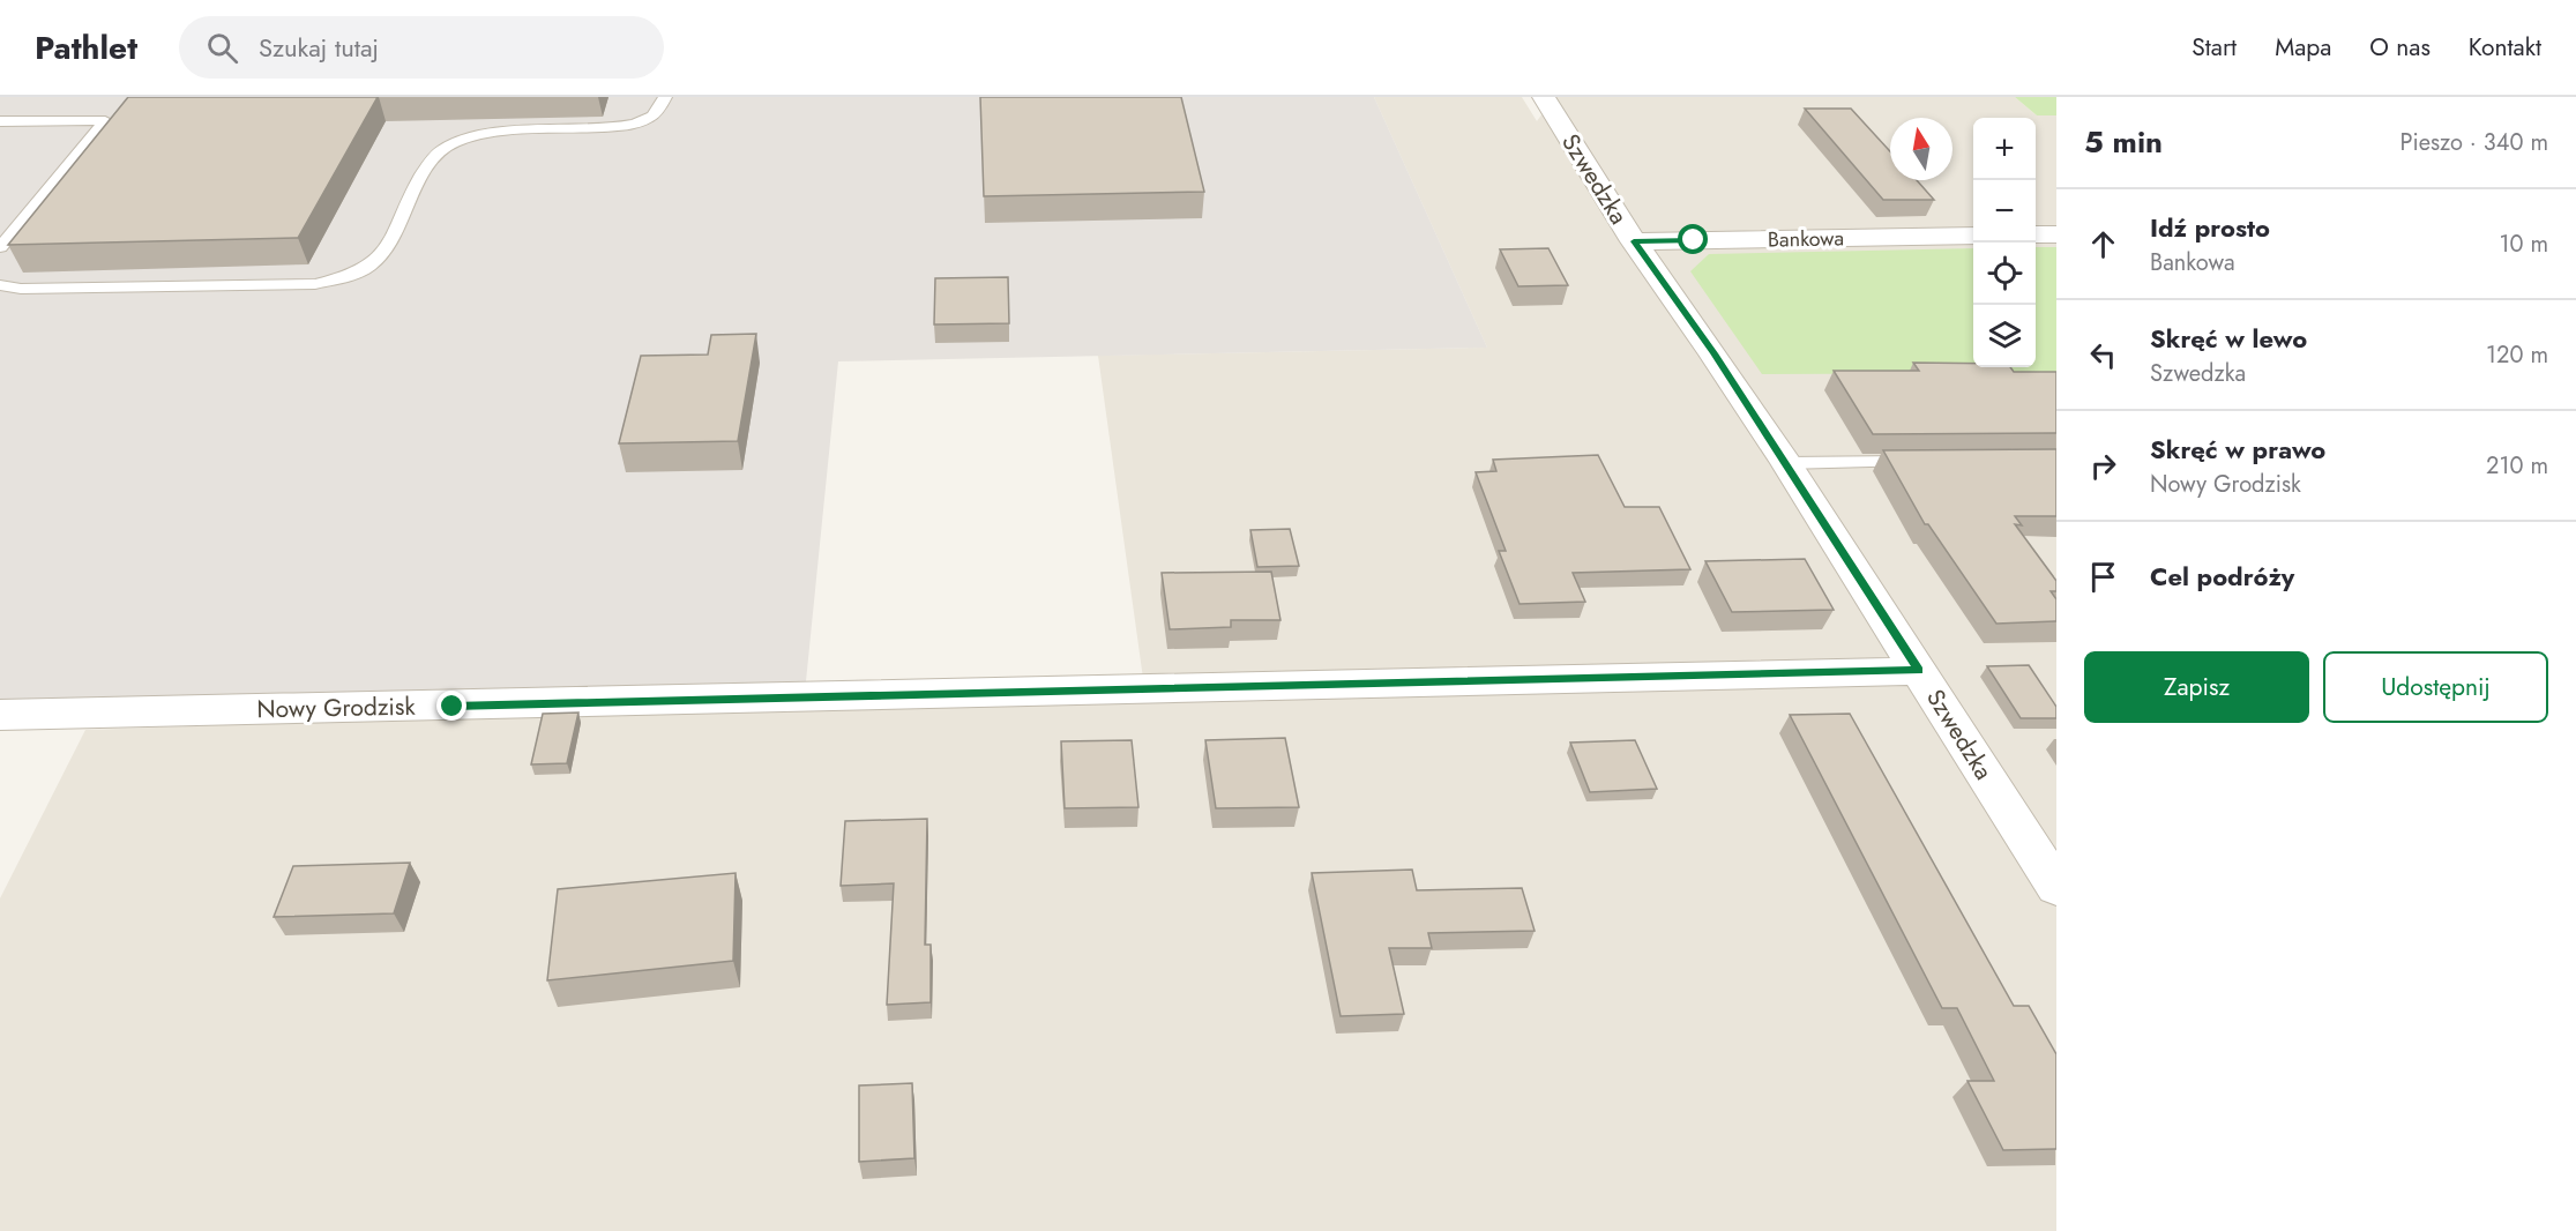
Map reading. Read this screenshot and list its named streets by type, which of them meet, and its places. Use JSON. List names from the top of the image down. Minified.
{"streets":{"street":["Szwedzka","Bankowa","Nowy Grodzisk"]},"crossings":[["Szwedzka","Bankowa"],["Szwedzka","Nowy Grodzisk"]],"north":"top","page":{"header":"Pathlet","search":"Szukaj tutaj","nav":["Start","Mapa","O nas","Kontakt"],"heading":["5 min","Pieszo · 340 m"],"map_buttons":["+","−"],"list":[["Idź prosto","Bankowa","10 m"],["Skręć w lewo","Szwedzka","120 m"],["Skręć w prawo","Nowy Grodzisk","210 m"],"Cel podróży"],"buttons":["Zapisz","Udostępnij"]}}
